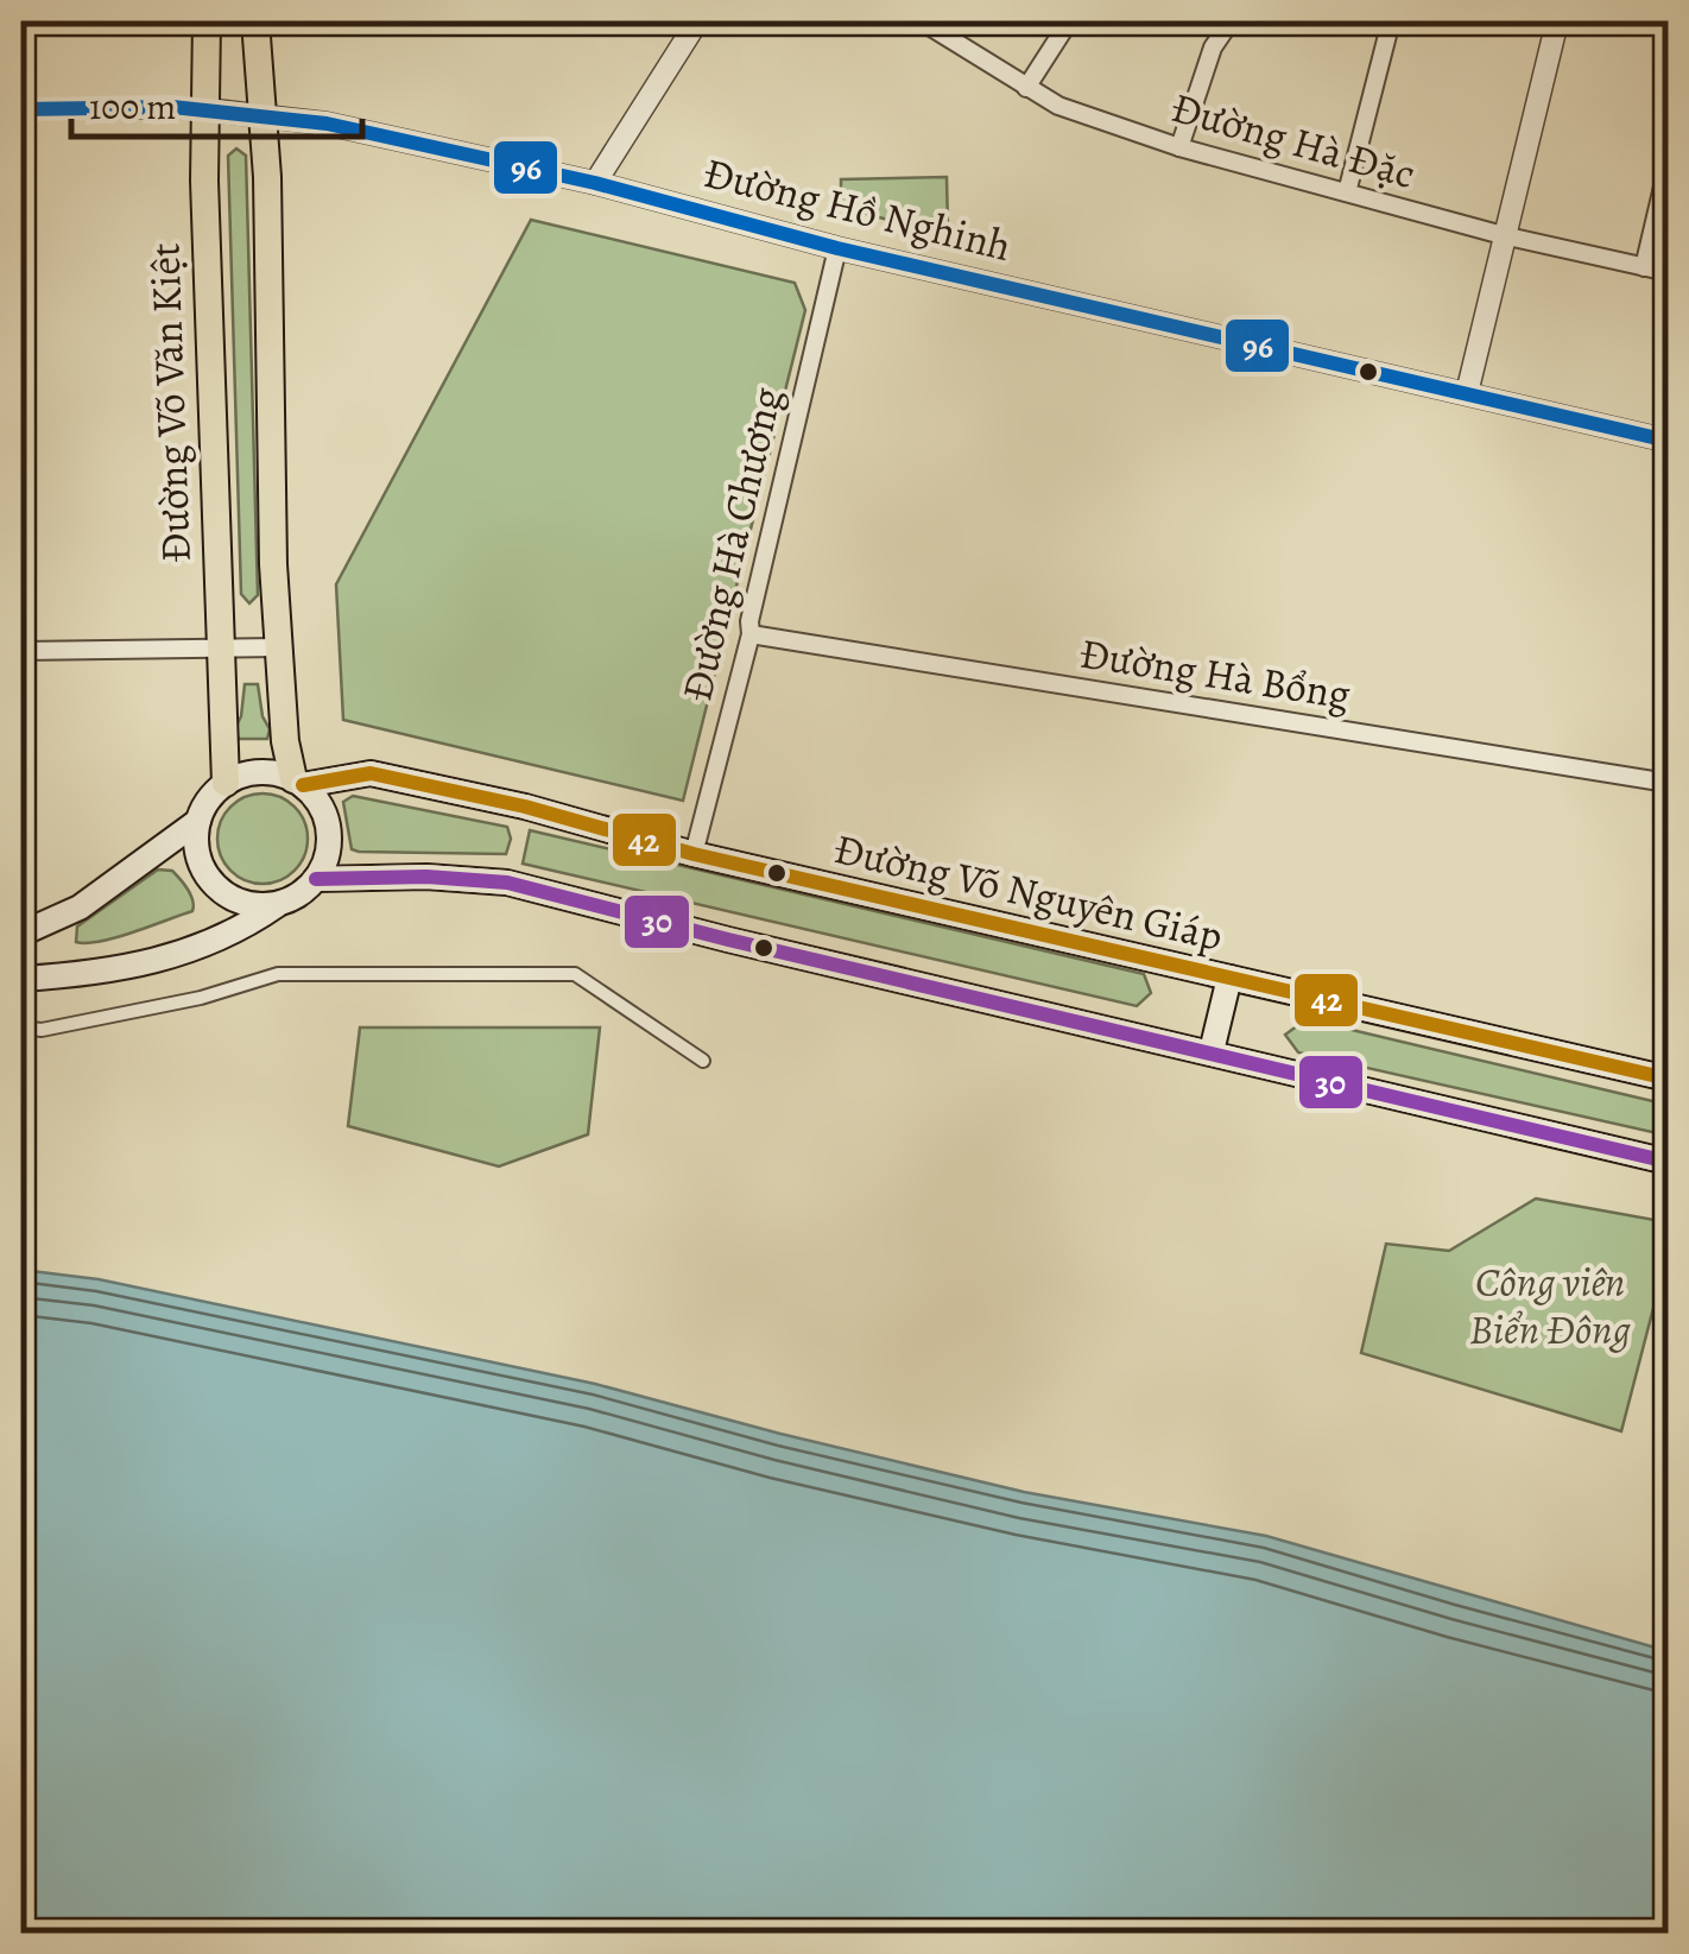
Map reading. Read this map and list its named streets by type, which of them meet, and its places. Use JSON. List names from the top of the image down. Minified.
{"streets":{"main road":["Đường Võ Văn Kiệt","Đường Võ Nguyên Giáp"],"street":["Đường Hà Đặc","Đường Hồ Nghinh","Đường Hà Chương","Đường Hà Bổng"]},"crossings":[["Đường Hồ Nghinh","Đường Võ Văn Kiệt"],["Đường Hồ Nghinh","Đường Hà Chương"],["Đường Võ Văn Kiệt","Đường Võ Nguyên Giáp"],["Đường Hà Chương","Đường Hà Bổng"],["Đường Hà Chương","Đường Võ Nguyên Giáp"]],"parks":["Công viên Biển Đông"],"lines":["transit line 96","transit line 42","transit line 30"],"scale_bar":"100 m"}
